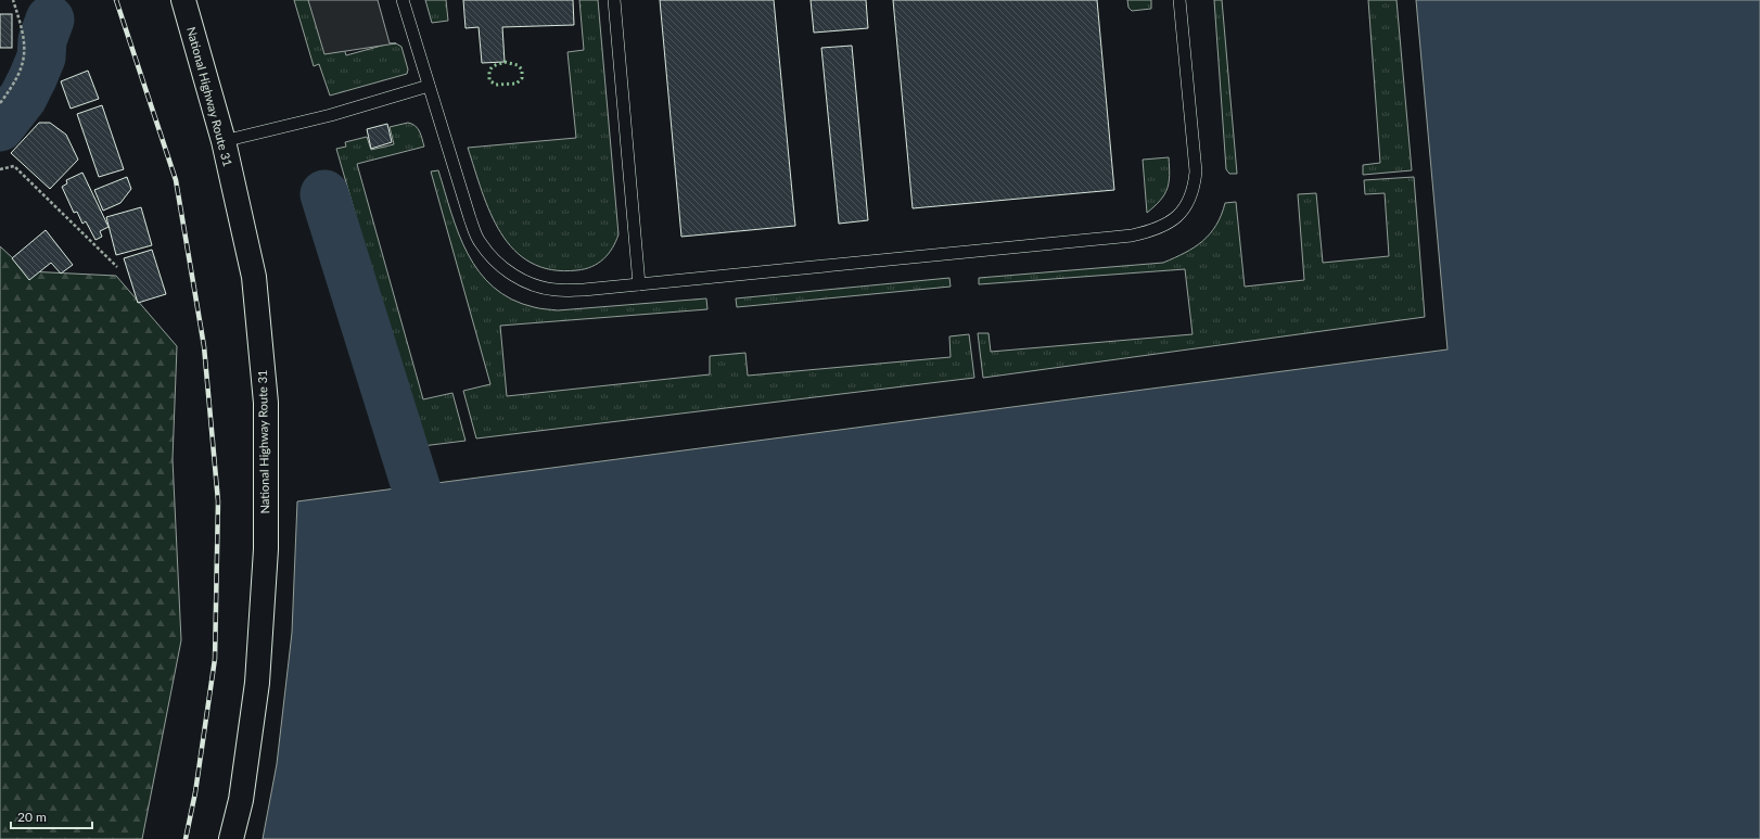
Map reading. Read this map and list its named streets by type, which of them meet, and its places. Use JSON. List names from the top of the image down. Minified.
{"streets":{"highway":["National Highway Route 31"]},"scale_bar":"20 m"}
